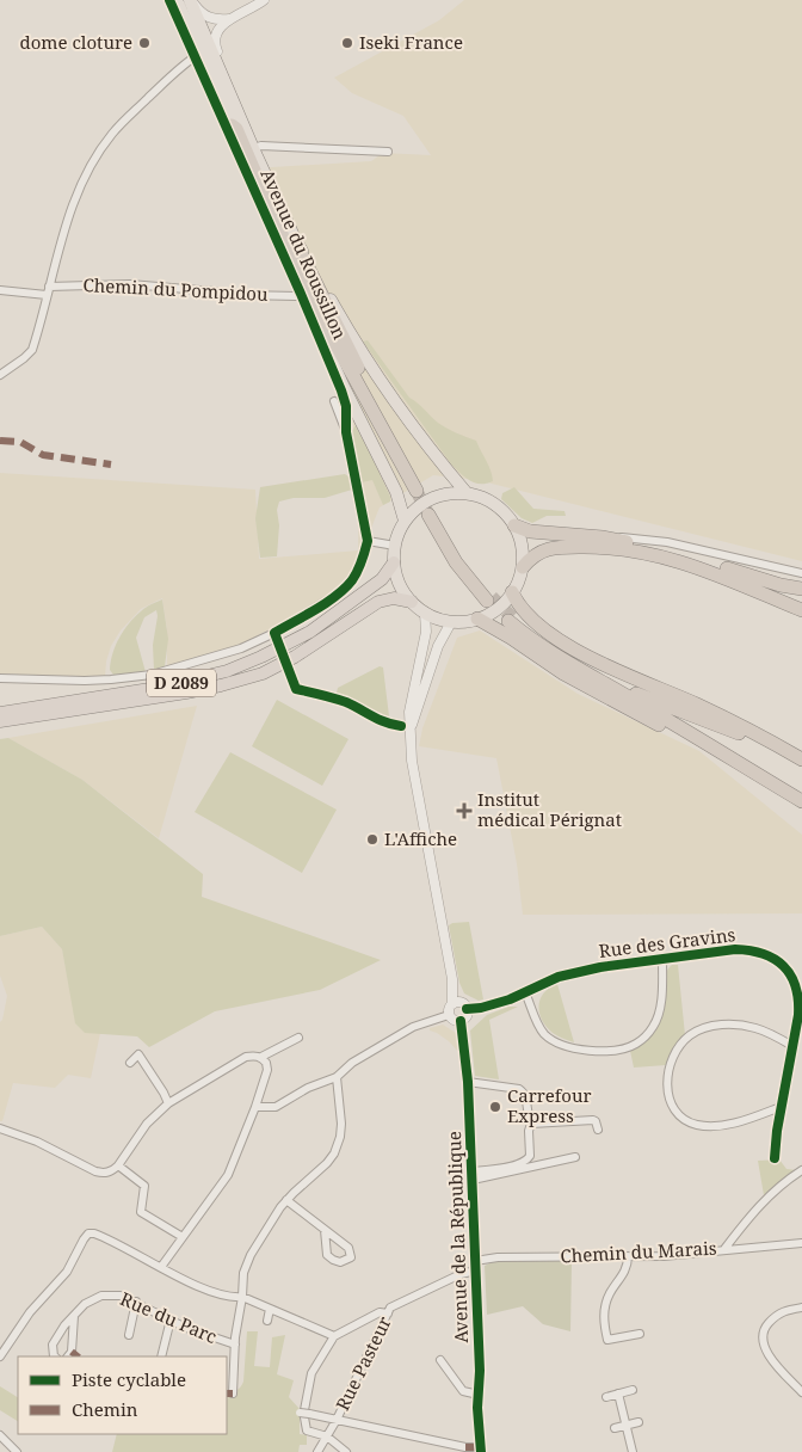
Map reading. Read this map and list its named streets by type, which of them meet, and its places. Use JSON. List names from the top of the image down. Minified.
{"streets":{"highway":["D 2089"],"main road":["Avenue du Roussillon"],"street":["Chemin du Pompidou","Rue des Gravins","Avenue de la République","Chemin du Marais","Rue du Parc","Rue Pasteur"]},"crossings":[["Avenue du Roussillon","Chemin du Pompidou"],["Avenue du Roussillon","D 2089"],["Rue des Gravins","Avenue de la République"],["Avenue de la République","Chemin du Marais"],["Chemin du Marais","Rue Pasteur"]],"places":{"other":["dome cloture","Iseki France","L'Affiche","Carrefour Express"],"health":["Institut médical Pérignat"]},"legend":["Piste cyclable","Chemin"]}
